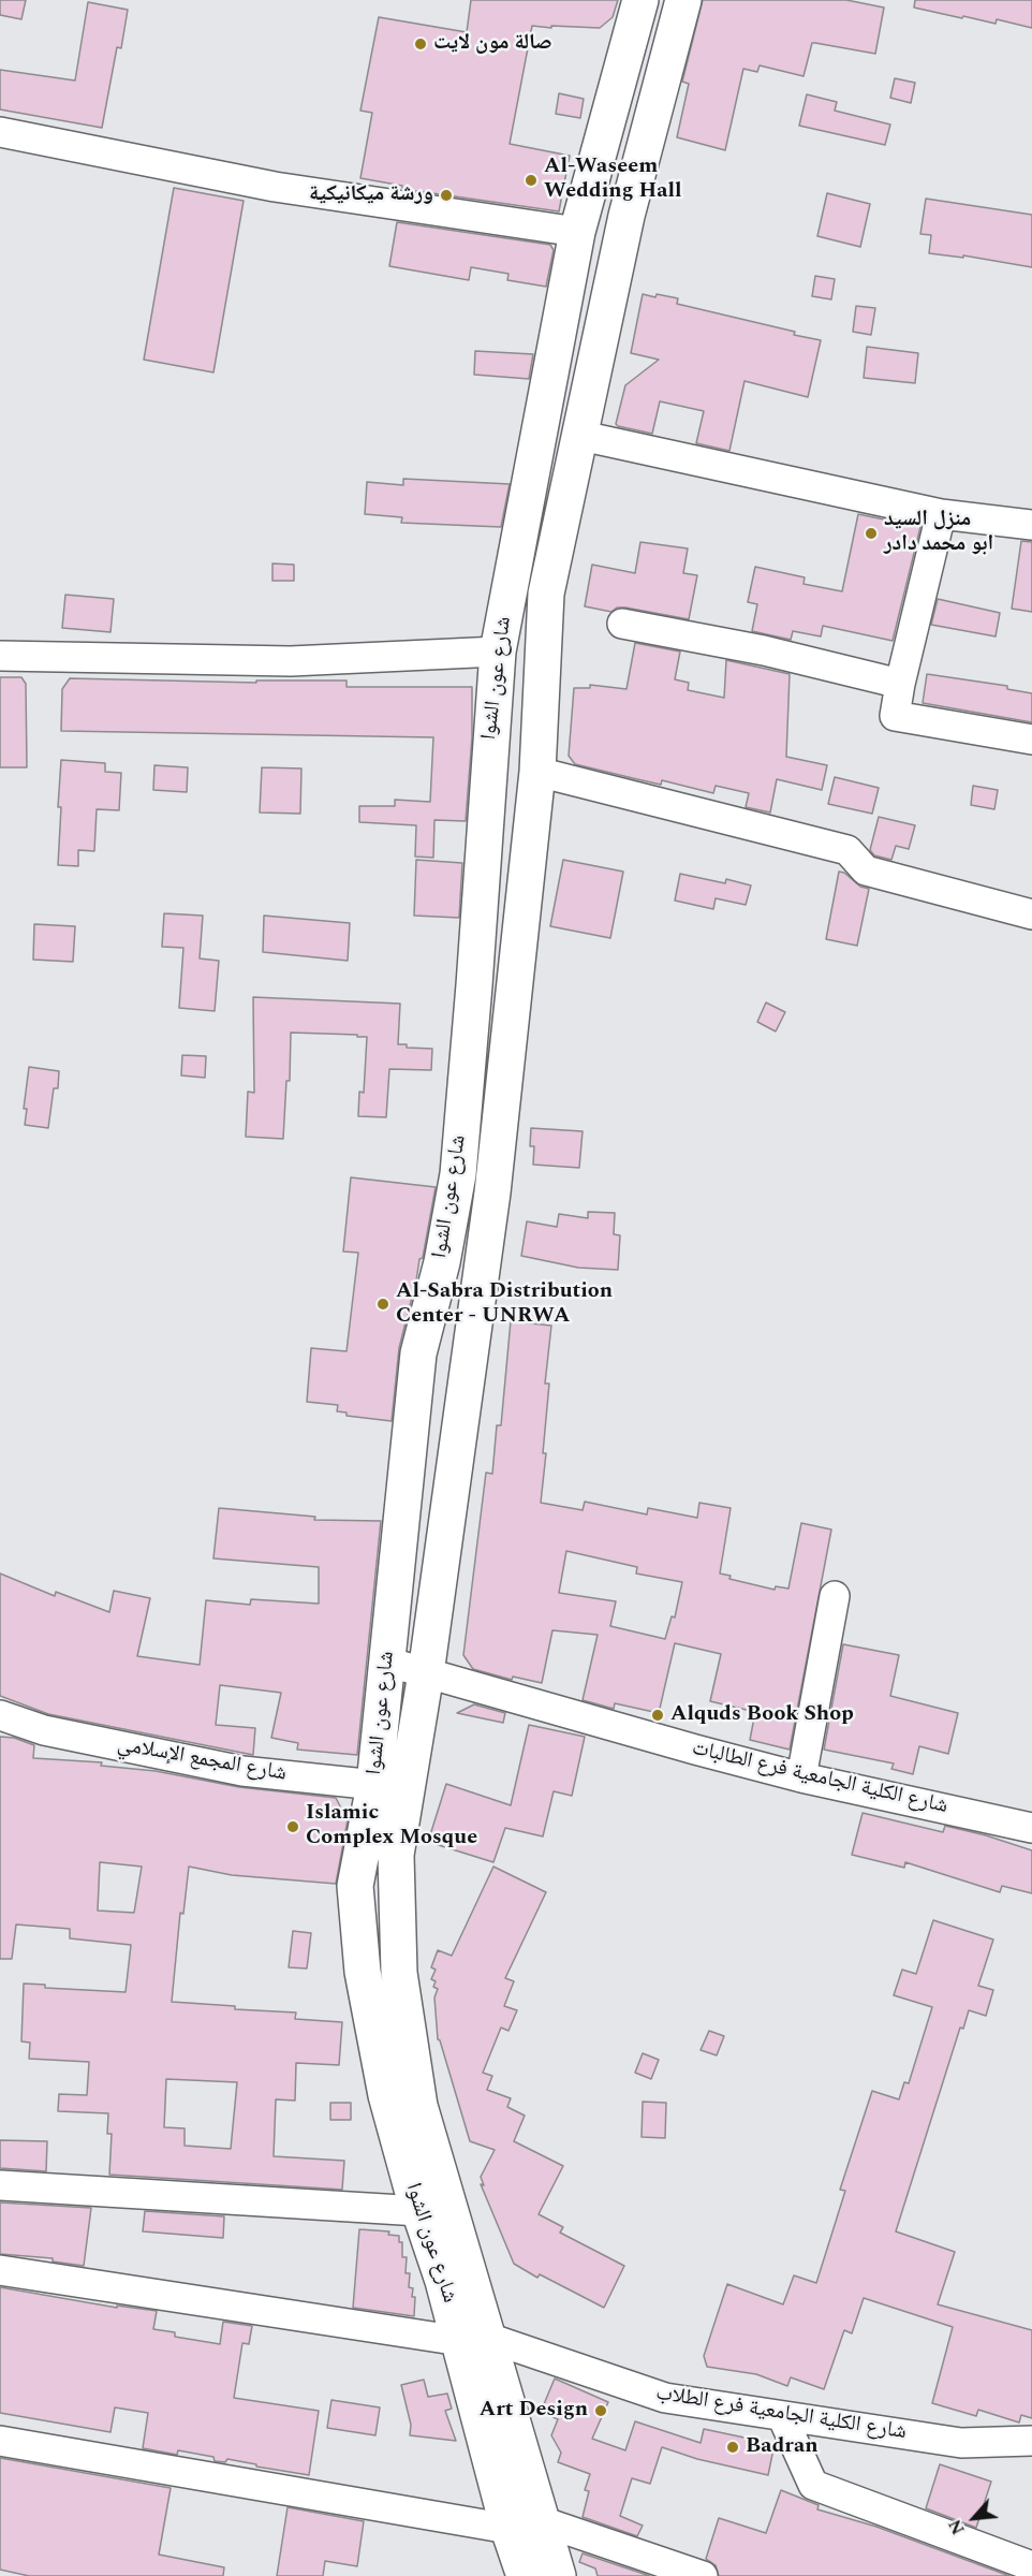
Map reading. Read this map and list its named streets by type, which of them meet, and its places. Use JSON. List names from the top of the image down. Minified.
{"streets":{"main road":["شارع عون الشوا"],"street":["شارع المجمع الإسلامي","شارع الكلية الجامعية فرع الطالبات","شارع الكلية الجامعية فرع الطلاب"]},"crossings":[["شارع عون الشوا","شارع المجمع الإسلامي"],["شارع عون الشوا","شارع الكلية الجامعية فرع الطالبات"],["شارع عون الشوا","شارع الكلية الجامعية فرع الطلاب"]],"places":["صالة مون لايت","Al-Waseem Wedding Hall","ورشة ميكانيكية","منزل السيد ابو محمد دادر","Al-Sabra Distribution Center - UNRWA","Alquds Book Shop","Islamic Complex Mosque","Art Design","Badran"],"north":"bottom left"}
